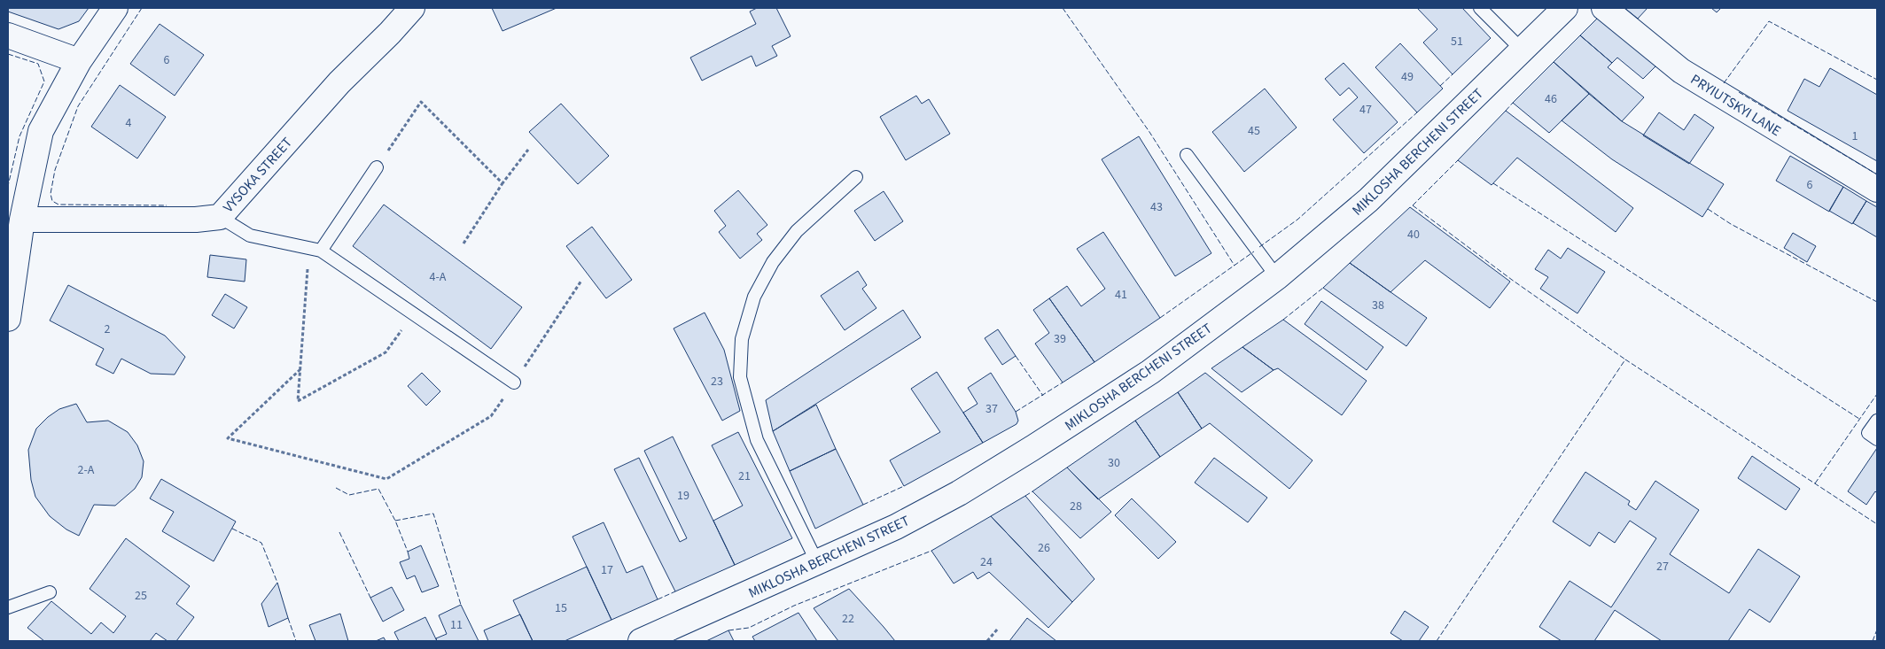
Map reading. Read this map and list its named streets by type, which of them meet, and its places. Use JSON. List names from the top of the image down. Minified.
{"streets":{"street":["PRYIUTSKYI LANE","MIKLOSHA BERCHENI STREET","VYSOKA STREET"]},"house_numbers":["51","6","49","46","47","4","45","1","6","43","40","4-А","41","38","2","39","23","37","30","2-А","21","19","28","26","24","27","17","25","15","22","11"]}
